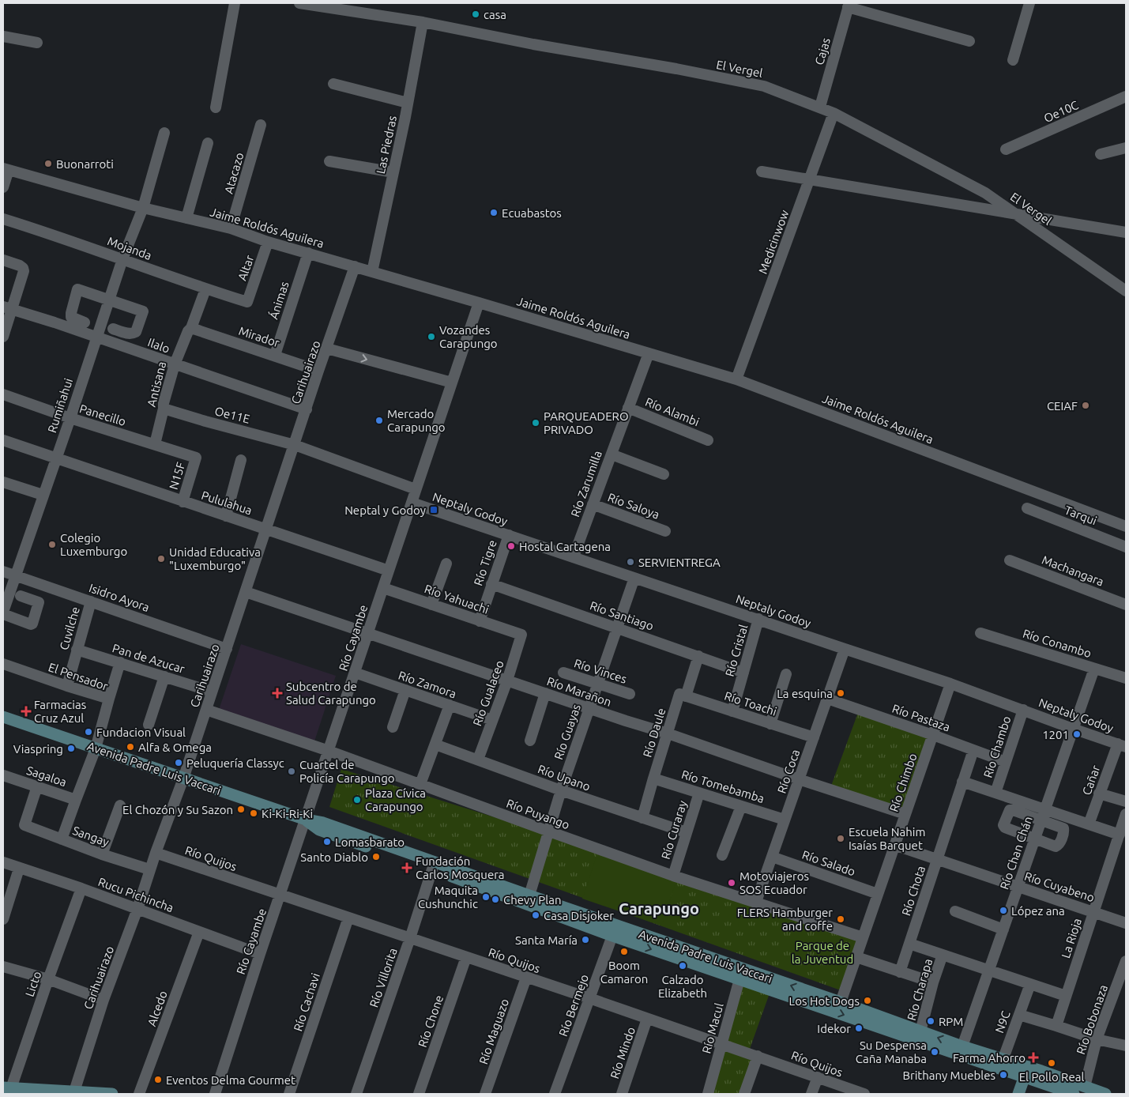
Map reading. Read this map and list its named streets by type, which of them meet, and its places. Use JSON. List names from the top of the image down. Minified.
{"streets":{"main road":["Avenida Padre Luis Vaccari"],"street":["Cajas","El Vergel","Oe10C","Las Piedras","Atacazo","Jaime Roldós Aguilera","Medicinwow","Mojanda","Altar","Ánimas","Mirador","Ilalo","Carihuairazo","Antisana","Rumiñahui","Río Alambi","Panecillo","Oe11E","N15F","Río Zarumilla","Pululahua","Río Saloya","Neptaly Godoy","Tarqui","Río Tigre","Machangara","Isidro Ayora","Río Yahuachi","Río Santiago","Cuvilche","Río Cayambe","Río Conambo","Río Cristal","Pan de Azucar","Río Vinces","El Pensador","Río Zamora","Río Marañon","Río Gualaceo","Río Toachi","Río Pastaza","Río Guayas","Río Daule","Río Chambo","Río Coca","Sagaloa","Río Upano","Cañar","Río Chimbo","Río Tomebamba","Río Puyango","Río Curaray","Sangay","Río Chan Chán","Río Quijos","Río Salado","Río Cuyabeno","Río Chota","Rucu Pichincha","La Rioja","Río Villorita","Licto","Río Charapa","Río Cachavi","Río Bermejo","Alcedo","Río Bobonaza","Río Chone","N9C","Río Macul","Río Maguazo","Río Mindo"]},"crossings":[["Cajas","El Vergel"],["El Vergel","Las Piedras"],["El Vergel","Medicinwow"],["Las Piedras","Jaime Roldós Aguilera"],["Atacazo","Jaime Roldós Aguilera"],["Jaime Roldós Aguilera","Medicinwow"],["Jaime Roldós Aguilera","Altar"],["Jaime Roldós Aguilera","Ánimas"],["Jaime Roldós Aguilera","Carihuairazo"],["Jaime Roldós Aguilera","Rumiñahui"],["Jaime Roldós Aguilera","Río Zarumilla"],["Jaime Roldós Aguilera","Río Cayambe"],["Mojanda","Altar"],["Mojanda","Antisana"],["Mojanda","Rumiñahui"],["Ánimas","Mirador"],["Mirador","Carihuairazo"],["Mirador","Antisana"],["Ilalo","Carihuairazo"],["Ilalo","Antisana"],["Ilalo","Rumiñahui"],["Carihuairazo","Oe11E"],["Carihuairazo","Pululahua"],["Carihuairazo","Isidro Ayora"],["Carihuairazo","Pan de Azucar"],["Carihuairazo","Río Marañon"],["Carihuairazo","Avenida Padre Luis Vaccari"],["Carihuairazo","Río Puyango"],["Carihuairazo","Sangay"],["Carihuairazo","Río Quijos"],["Carihuairazo","Rucu Pichincha"],["Antisana","Panecillo"],["Antisana","Oe11E"],["Rumiñahui","Panecillo"],["Rumiñahui","Pululahua"],["Rumiñahui","Isidro Ayora"],["Río Alambi","Río Zarumilla"],["Panecillo","N15F"],["Oe11E","Río Cayambe"],["N15F","Pululahua"],["Río Zarumilla","Río Saloya"],["Río Zarumilla","Neptaly Godoy"],["Pululahua","Río Cayambe"],["Neptaly Godoy","Río Tigre"],["Neptaly Godoy","Río Cayambe"],["Neptaly Godoy","Río Cristal"],["Neptaly Godoy","Río Guayas"],["Neptaly Godoy","Río Chambo"],["Neptaly Godoy","Río Coca"],["Neptaly Godoy","Cañar"],["Neptaly Godoy","Río Chimbo"],["Neptaly Godoy","Río Chan Chán"],["Río Tigre","Río Yahuachi"],["Río Tigre","Río Santiago"],["Isidro Ayora","Cuvilche"],["Río Yahuachi","Río Cayambe"],["Río Yahuachi","Río Gualaceo"],["Río Santiago","Río Cristal"],["Río Santiago","Río Guayas"],["Río Santiago","Río Daule"],["Cuvilche","Pan de Azucar"],["Cuvilche","El Pensador"],["Río Cayambe","Río Zamora"],["Río Cayambe","Río Marañon"],["Río Cayambe","Avenida Padre Luis Vaccari"],["Río Cayambe","Río Puyango"],["Río Cayambe","Río Quijos"],["Río Cayambe","Rucu Pichincha"],["Río Conambo","Río Chan Chán"],["Río Cristal","Río Toachi"],["Río Vinces","Río Guayas"],["El Pensador","Avenida Padre Luis Vaccari"],["El Pensador","Sagaloa"],["El Pensador","Sangay"],["Río Zamora","Río Gualaceo"],["Río Marañon","Río Gualaceo"],["Río Marañon","Río Guayas"],["Río Marañon","Río Daule"],["Río Marañon","Río Coca"],["Río Marañon","Río Chimbo"],["Río Gualaceo","Río Upano"],["Río Toachi","Río Daule"],["Río Toachi","Río Coca"],["Río Pastaza","Río Chambo"],["Río Pastaza","Río Coca"],["Río Pastaza","Río Chimbo"],["Río Pastaza","Río Chota"],["Río Guayas","Avenida Padre Luis Vaccari"],["Río Guayas","Río Upano"],["Río Guayas","Río Puyango"],["Río Daule","Río Upano"],["Río Daule","Río Tomebamba"],["Avenida Padre Luis Vaccari","Río Chimbo"],["Avenida Padre Luis Vaccari","Río Chan Chán"],["Avenida Padre Luis Vaccari","Río Villorita"],["Avenida Padre Luis Vaccari","Río Charapa"],["Avenida Padre Luis Vaccari","Río Bermejo"],["Avenida Padre Luis Vaccari","Río Bobonaza"],["Avenida Padre Luis Vaccari","N9C"],["Avenida Padre Luis Vaccari","Río Macul"],["Río Coca","Río Tomebamba"],["Río Coca","Río Puyango"],["Río Coca","Río Salado"],["Sagaloa","Sangay"],["Río Upano","Río Curaray"],["Río Chimbo","Río Puyango"],["Río Chimbo","Río Salado"],["Río Chimbo","Río Cuyabeno"],["Río Tomebamba","Río Curaray"],["Río Puyango","Río Curaray"],["Río Chan Chán","Río Cuyabeno"],["Río Quijos","Río Villorita"],["Río Quijos","Río Cachavi"],["Río Quijos","Río Bermejo"],["Río Quijos","Río Chone"],["Río Quijos","Río Macul"],["Río Quijos","Río Maguazo"],["Río Quijos","Río Mindo"],["Río Cuyabeno","Río Chota"],["Río Cuyabeno","La Rioja"],["Rucu Pichincha","Licto"],["Rucu Pichincha","Alcedo"]],"districts":["Carapungo"],"parks":["Parque de la Juventud"],"places":{"other":["casa","Buonarroti","Ecuabastos","Vozandes Carapungo","CEIAF","Mercado Carapungo","PARQUEADERO PRIVADO","Colegio Luxemburgo","Hostal Cartagena","Unidad Educativa \"Luxemburgo\"","SERVIENTREGA","La esquina","Fundacion Visual","1201","Alfa & Omega","Viaspring","Peluquería Classyc","Cuartel de Policía Carapungo","Plaza Cívica Carapungo","El Chozón y Su Sazon","Ki-Ki-Ri-Ki","Escuela Nahim Isaías Barquet","Lomasbarato","Santo Diablo","Motoviajeros SOS Ecuador","Maquita Cushunchic","Chevy Plan","López ana","Casa Disjoker","FLERS Hamburger and coffe","Santa María","Boom Camaron","Calzado Elizabeth","Los Hot Dogs","RPM","Idekor","Su Despensa Caña Manaba","El Pollo Real","Brithany Muebles","Eventos Delma Gourmet"],"transit":["Neptal y Godoy"],"health":["Subcentro de Salud Carapungo","Farmacias Cruz Azul","Fundación Carlos Mosquera","Farma Ahorro"]}}
